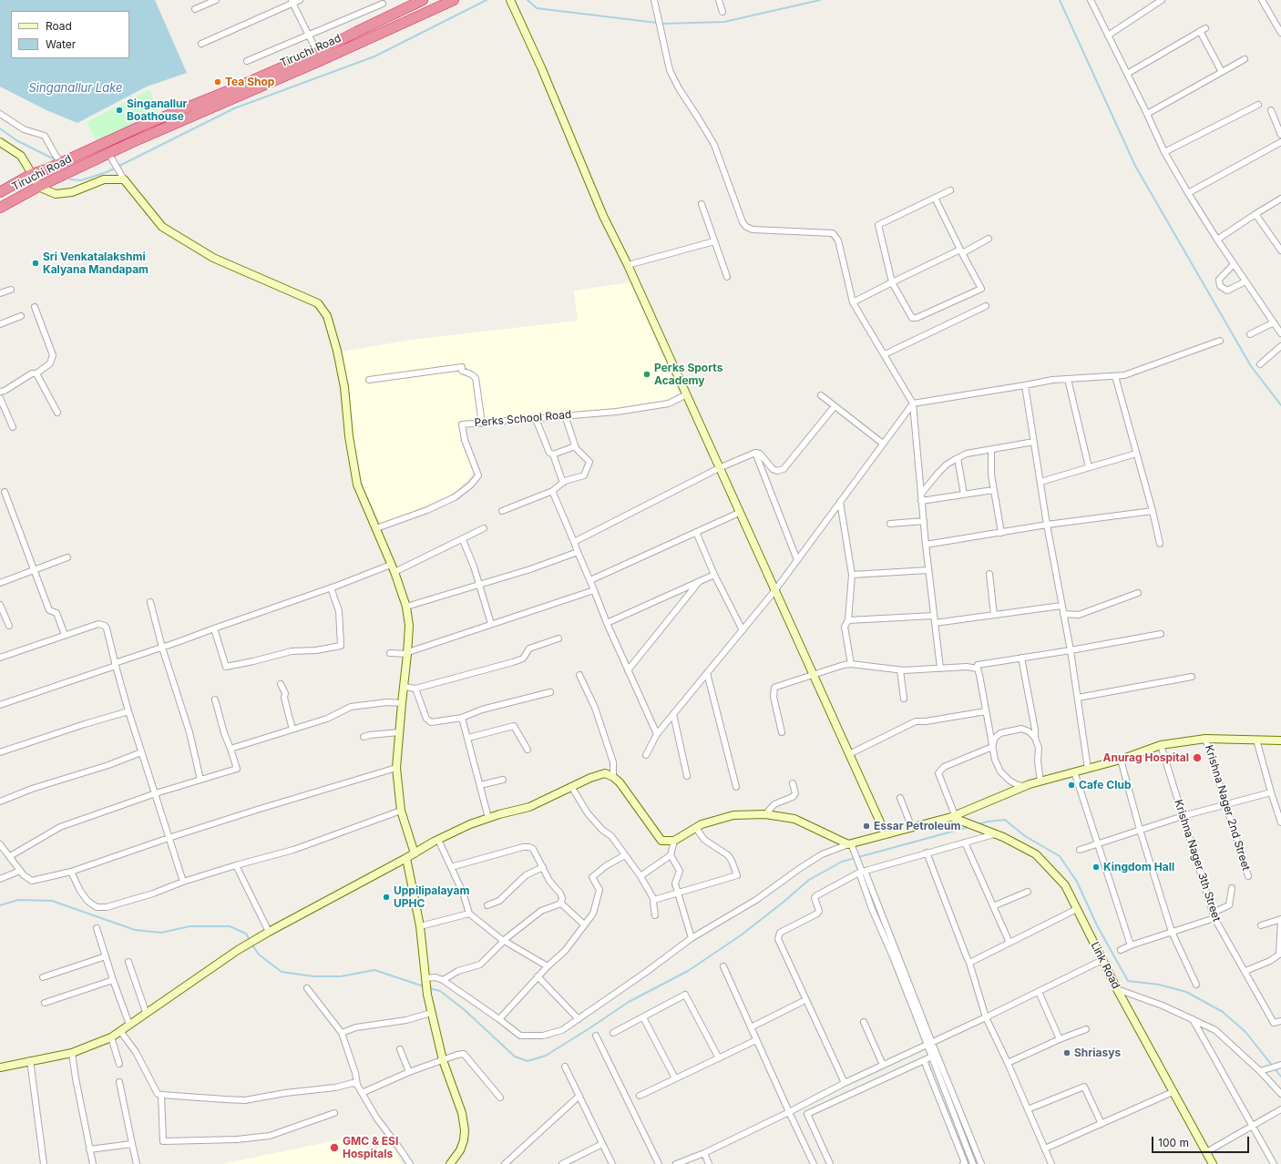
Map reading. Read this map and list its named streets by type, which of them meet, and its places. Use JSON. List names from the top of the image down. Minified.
{"streets":{"highway":["Tiruchi Road"],"street":["Perks School Road","Krishna Nager 2nd Street","Krishna Nager 3th Street","Link Road"]},"water":["Singanallur Lake"],"places":["Tea Shop","Singanallur Boathouse","Sri Venkatalakshmi Kalyana Mandapam","Perks Sports Academy","Anurag Hospital","Cafe Club","Essar Petroleum","Kingdom Hall","Uppilipalayam UPHC","Shriasys","GMC & ESI Hospitals"],"legend":["Road","Water"],"scale_bar":"100 m"}
